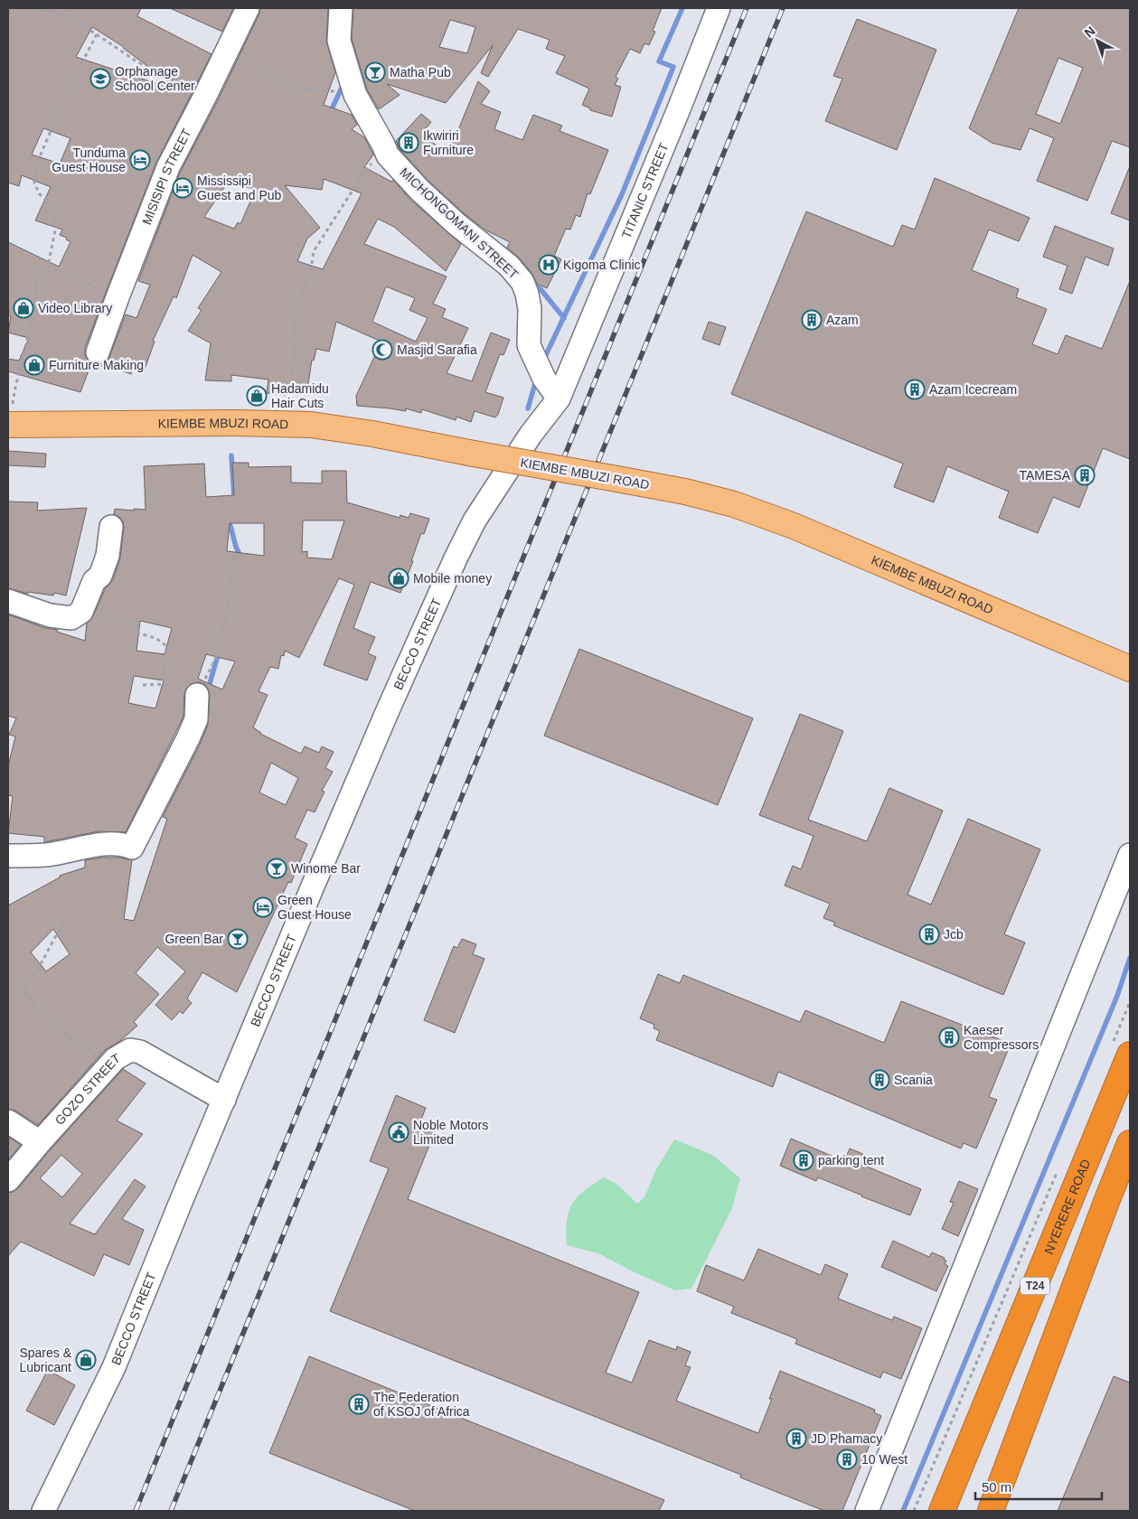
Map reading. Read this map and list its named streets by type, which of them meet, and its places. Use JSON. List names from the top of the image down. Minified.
{"streets":{"highway":["NYERERE ROAD","T24"],"main road":["KIEMBE MBUZI ROAD"],"street":["MISISIPI STREET","TITANIC STREET","MICHONGOMANI STREET","BECCO STREET","GOZO STREET"]},"crossings":[["TITANIC STREET","MICHONGOMANI STREET"],["TITANIC STREET","BECCO STREET"],["MICHONGOMANI STREET","BECCO STREET"],["BECCO STREET","GOZO STREET"]],"places":{"bar":["Matha Pub","Winome Bar","Green Bar"],"school or university":["Orphanage School Center"],"building":["Ikwiriri Furniture","Azam","Azam Icecream","TAMESA","Jcb","Kaeser Compressors","Scania","parking tent","The Federation of KSOJ of Africa","JD Phamacy","10 West"],"hotel":["Tunduma Guest House","Mississipi Guest and Pub","Green Guest House"],"hospital":["Kigoma Clinic"],"shop":["Video Library","Furniture Making","Hadamidu Hair Cuts","Mobile money","Spares & Lubricant"],"mosque":["Masjid Sarafia"],"public building":["Noble Motors Limited"]},"scale_bar":"50 m","north":"top left"}
